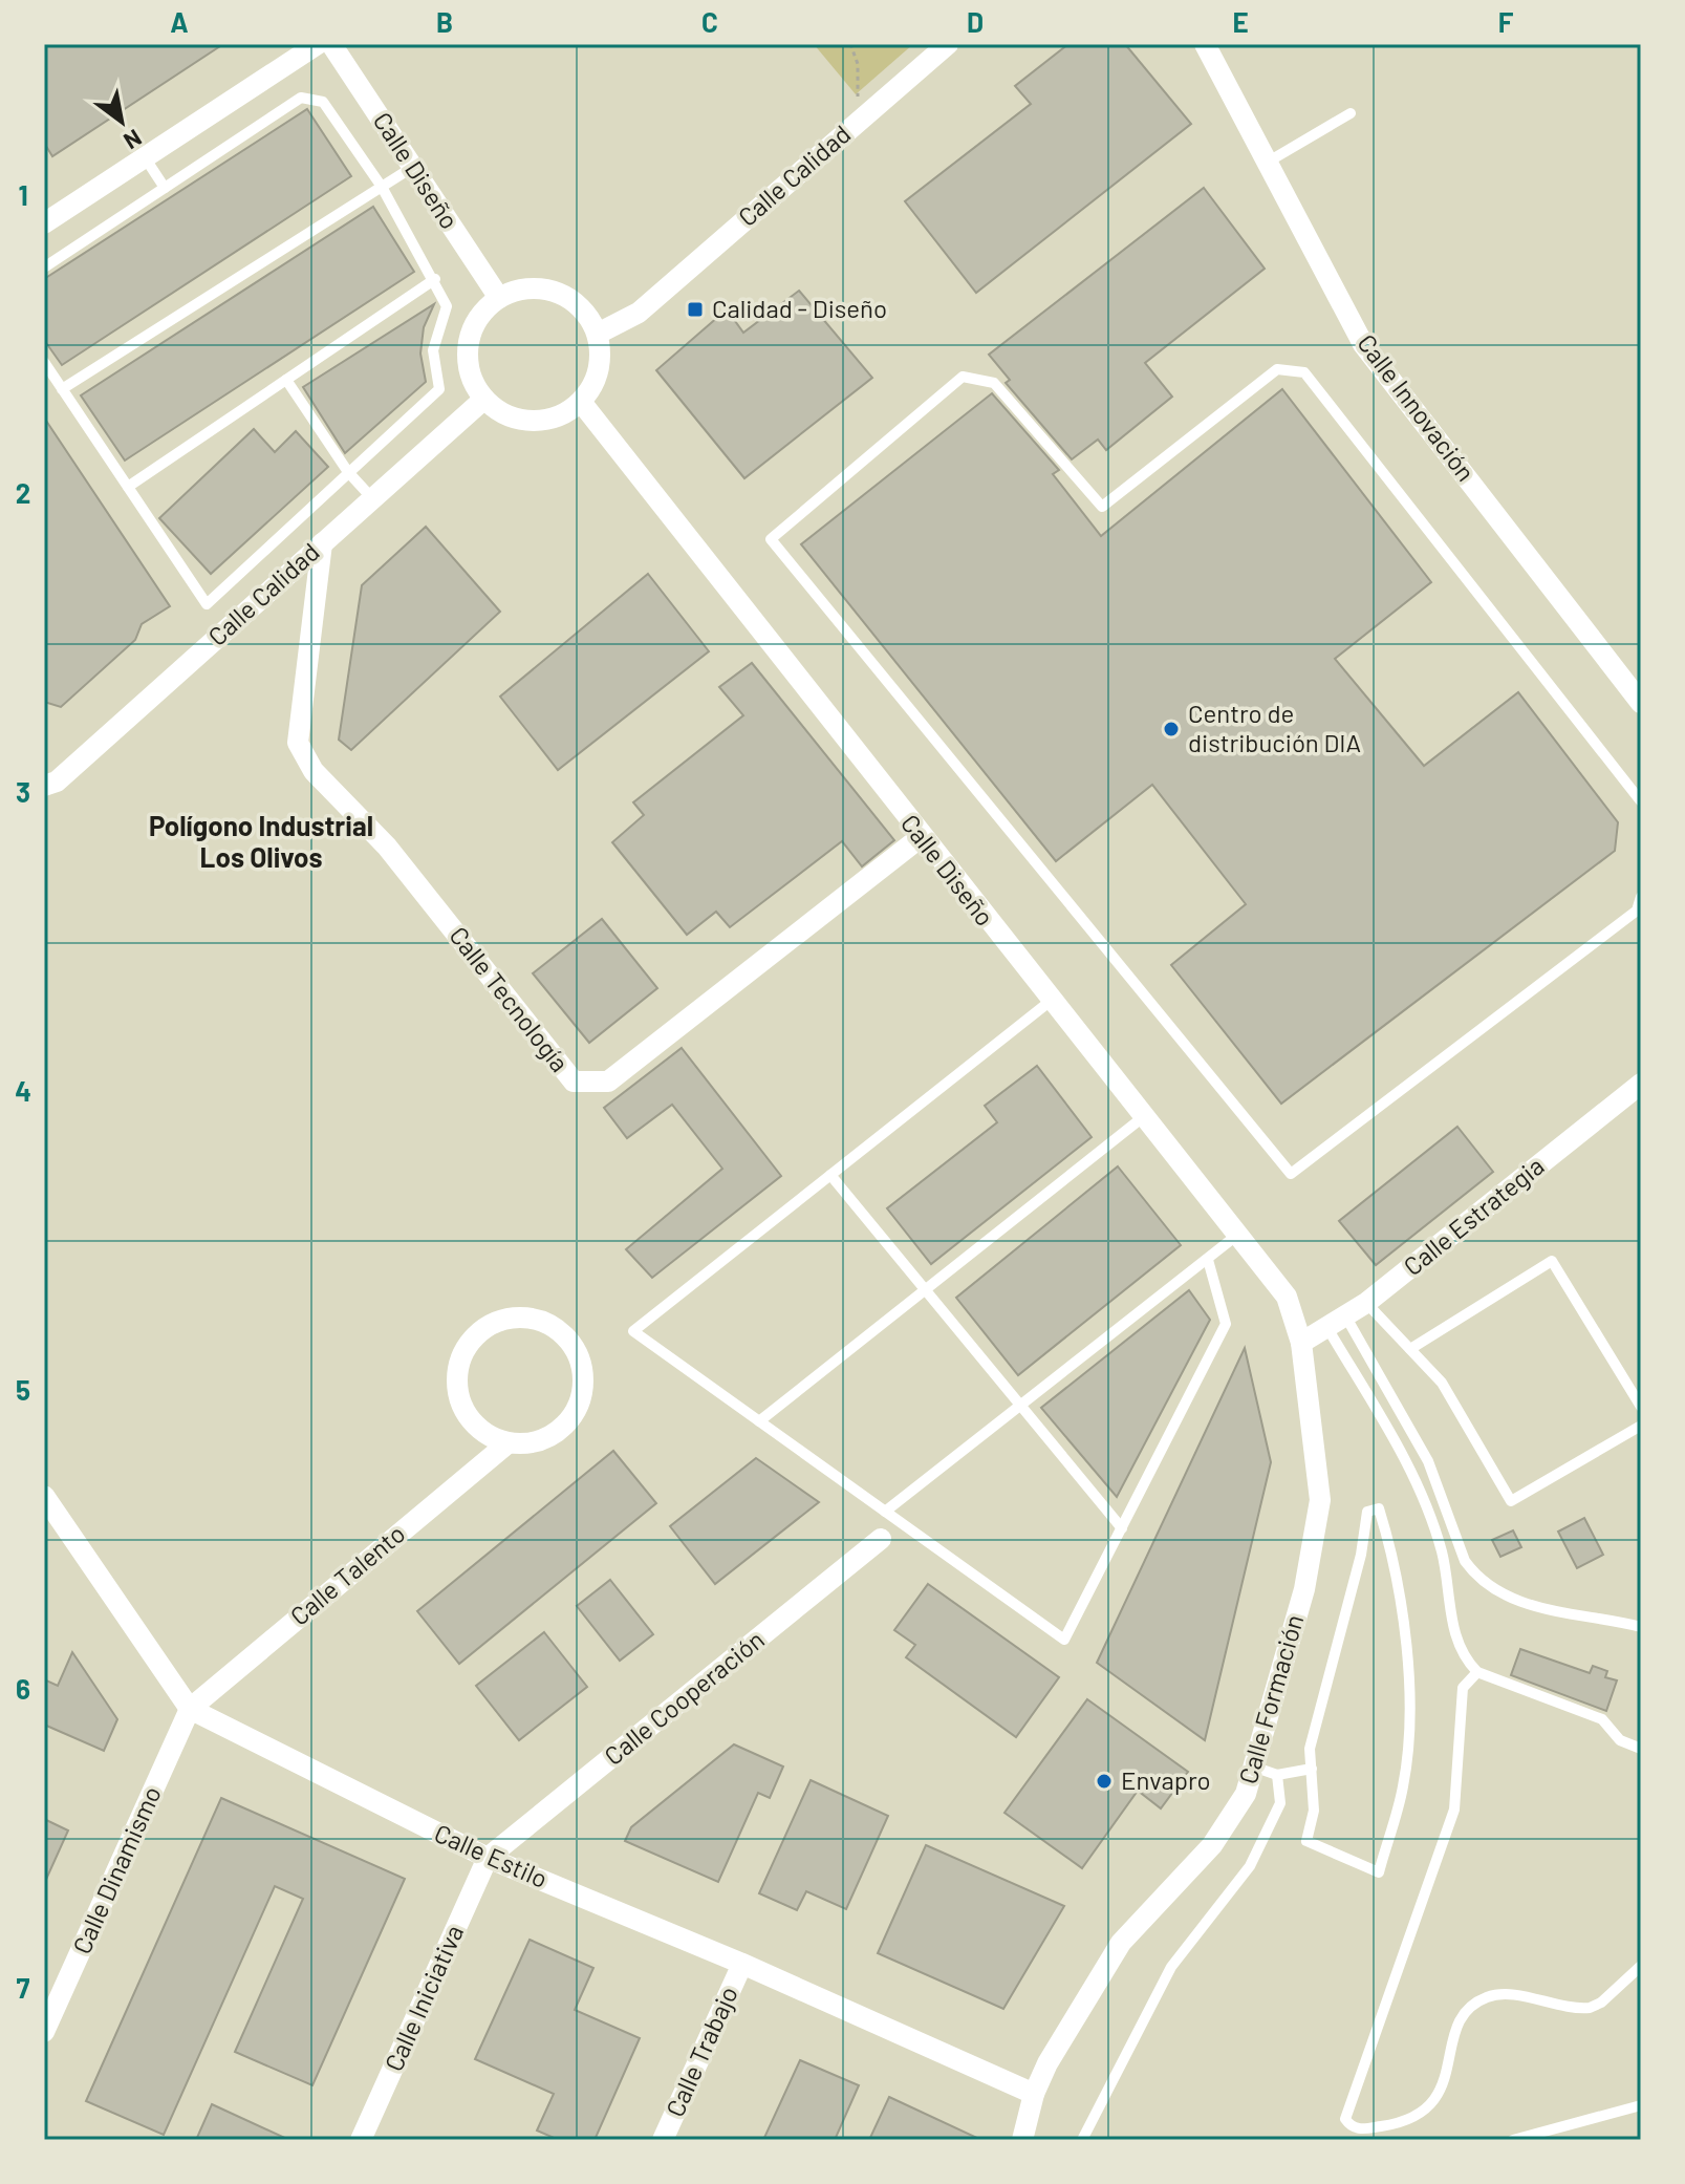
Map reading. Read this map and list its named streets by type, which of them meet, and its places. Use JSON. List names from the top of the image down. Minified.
{"streets":{"street":["Calle Diseño","Calle Calidad","Calle Innovación","Calle Tecnología","Calle Estrategia","Calle Talento","Calle Cooperación","Calle Formación","Calle Estilo","Calle Dinamismo","Calle Iniciativa","Calle Trabajo"]},"crossings":[["Calle Diseño","Calle Calidad"],["Calle Diseño","Calle Tecnología"],["Calle Diseño","Calle Estrategia"],["Calle Diseño","Calle Formación"],["Calle Calidad","Calle Tecnología"],["Calle Estrategia","Calle Formación"],["Calle Talento","Calle Estilo"],["Calle Talento","Calle Dinamismo"],["Calle Cooperación","Calle Estilo"],["Calle Cooperación","Calle Iniciativa"],["Calle Formación","Calle Estilo"],["Calle Estilo","Calle Dinamismo"],["Calle Estilo","Calle Iniciativa"],["Calle Estilo","Calle Trabajo"]],"districts":["Polígono Industrial Los Olivos"],"places":{"transit":["Calidad - Diseño"],"other":["Centro de distribución DIA","Envapro"]},"north":"bottom right","grid":{"columns":["A","B","C","D","E","F"],"rows":["1","2","3","4","5","6","7"]}}
